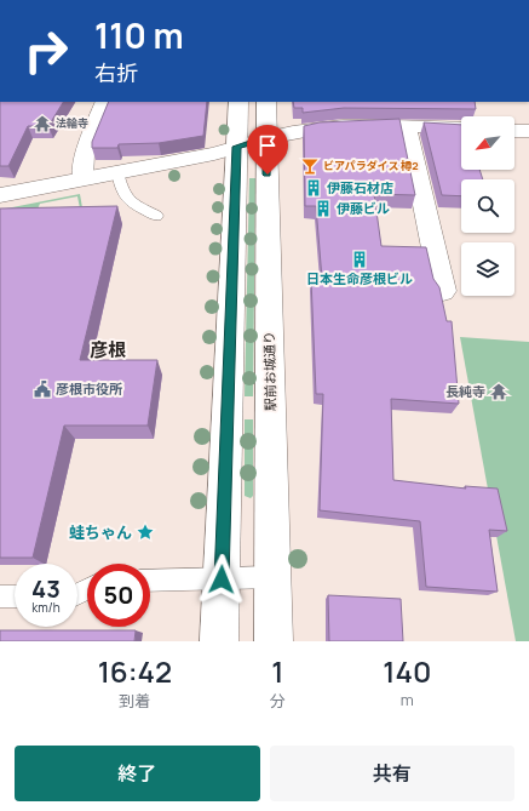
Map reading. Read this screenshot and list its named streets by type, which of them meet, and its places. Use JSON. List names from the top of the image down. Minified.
{"streets":{"main road":["駅前お城通り"]},"districts":["彦根"],"places":{"temple":["法輪寺","長純寺"],"bar":["ビアパラダイス 樽2"],"building":["伊藤石材店","伊藤ビル","日本生命彦根ビル"],"public building":["彦根市役所"],"place":["蛙ちゃん"]},"north":"bottom left","page":{"turn":["110 m","右折"],"speed":"43 km/h","limit":"50","eta":["16:42","到着","1","分","140","m"],"buttons":["終了","共有"]}}
